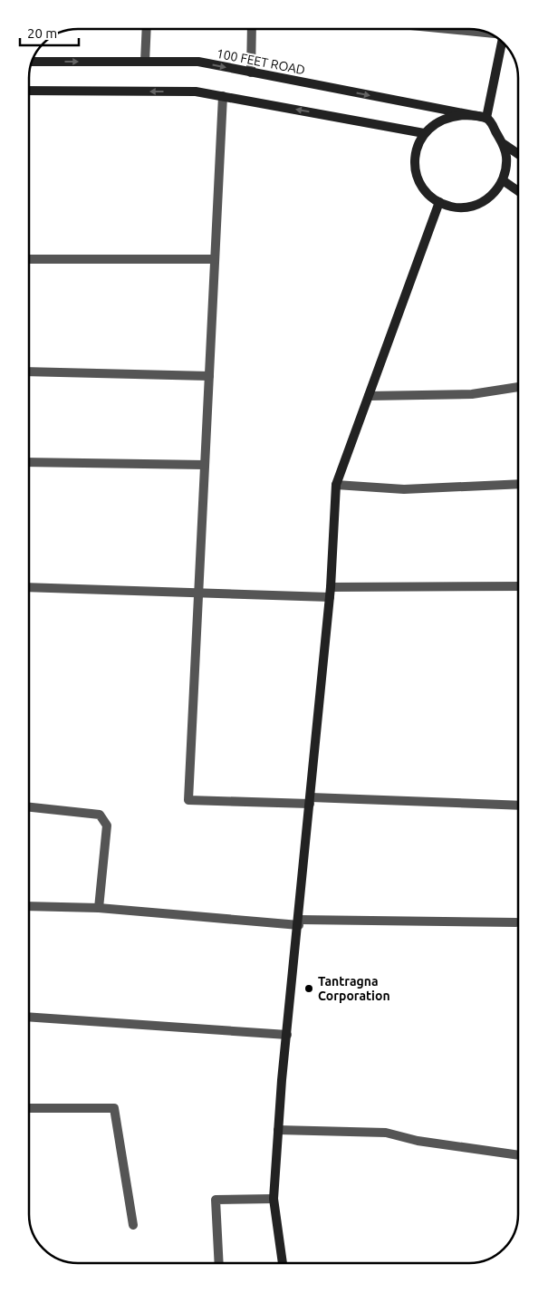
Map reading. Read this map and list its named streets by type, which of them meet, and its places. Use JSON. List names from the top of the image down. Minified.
{"streets":{"main road":["100 FEET ROAD"]},"places":["Tantragna Corporation"],"scale_bar":"20 m"}
